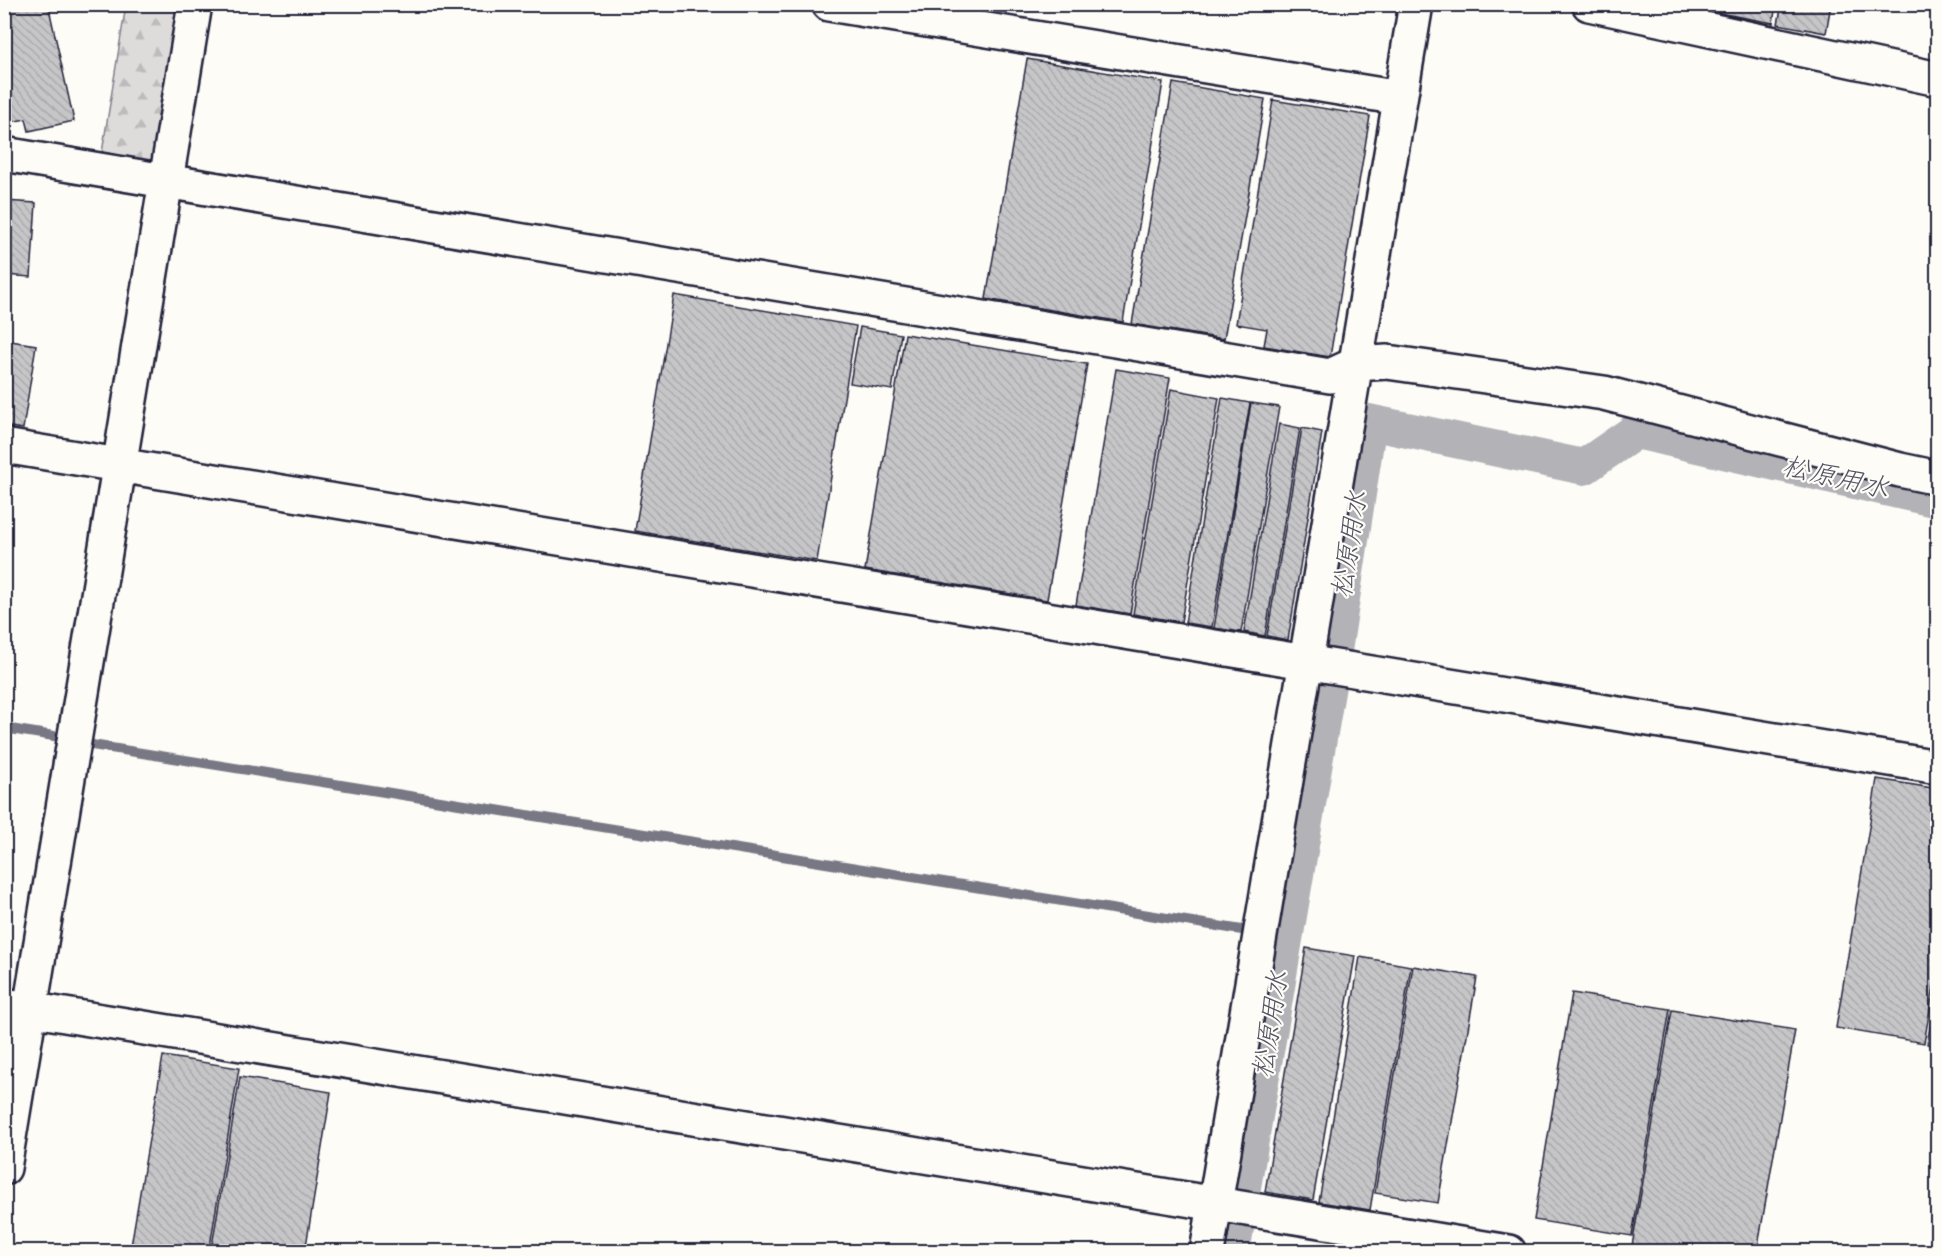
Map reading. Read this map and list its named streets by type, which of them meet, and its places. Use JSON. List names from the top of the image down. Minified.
{"water":["松原用水"]}
